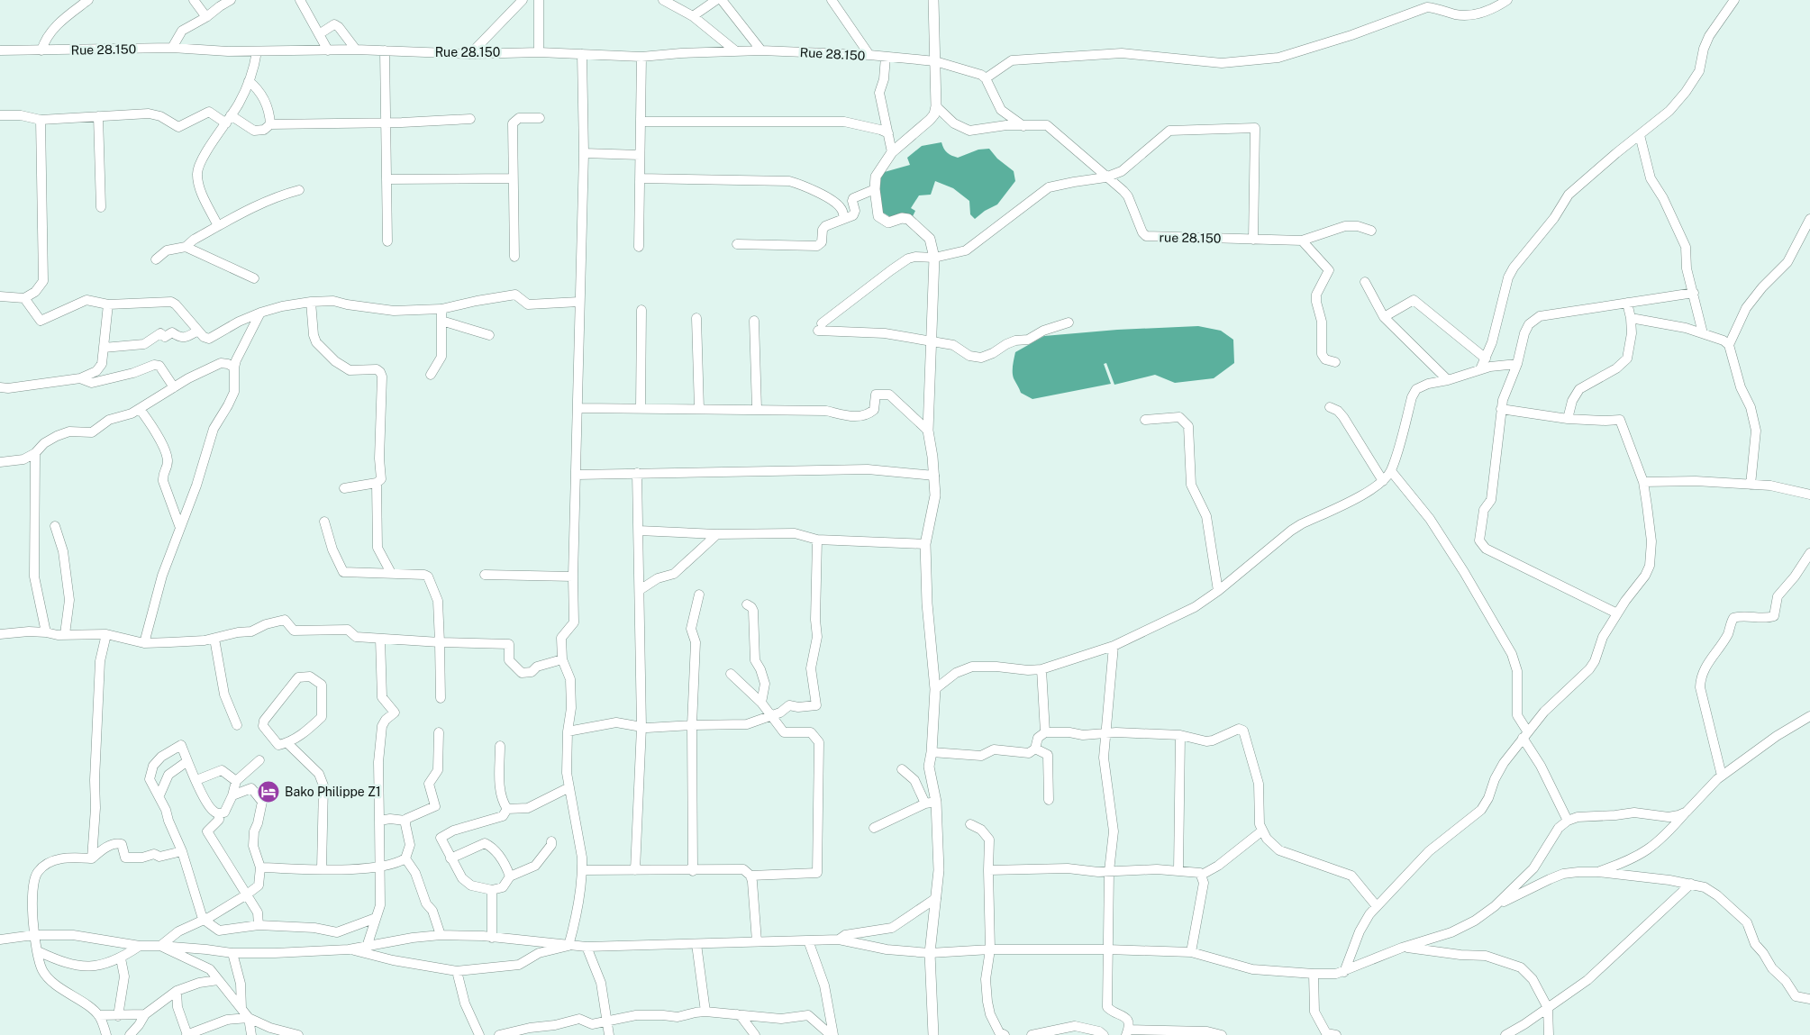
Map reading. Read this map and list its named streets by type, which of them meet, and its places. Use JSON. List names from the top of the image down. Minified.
{"streets":{"street":["Rue 28.150","rue 28.150"]},"places":{"hotel":["Bako Philippe Z1"]}}
